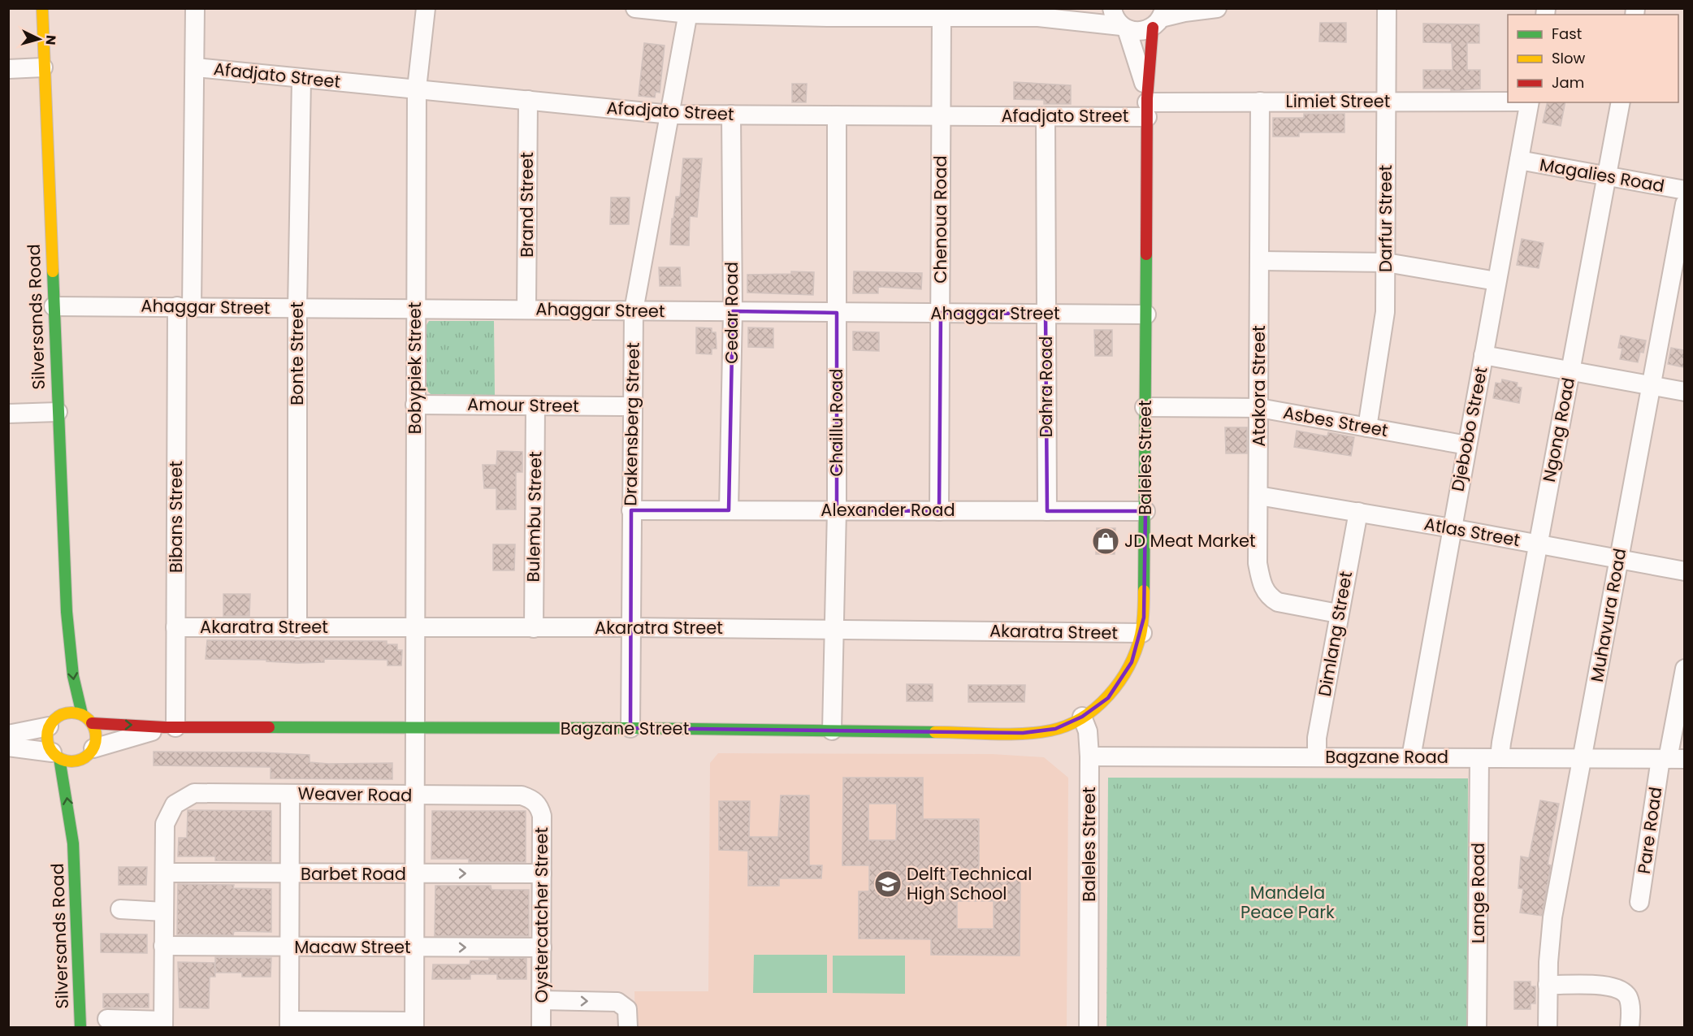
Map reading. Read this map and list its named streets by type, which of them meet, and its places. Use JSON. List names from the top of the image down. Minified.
{"streets":{"street":["Afadjato Street","Limiet Street","Magalies Road","Brand Street","Darfur Street","Chenoua Road","Ahaggar Street","Cedar Road","Silversands Road","Bonte Street","Bobypiek Street","Atakora Street","Dahra Road","Amour Street","Asbes Street","Chaillu Road","Drakensberg Street","Djebobo Street","Ngong Road","Baleles Street","Alexander Road","Bibans Street","Bulembu Street","Atlas Street","Muhavura Road","Akaratra Street","Dimlang Street","Bagzane Street","Bagzane Road","Weaver Road","Pare Road","Barbet Road","Lange Road","Oystercatcher Street","Macaw Street"]},"crossings":[["Afadjato Street","Limiet Street"],["Afadjato Street","Brand Street"],["Afadjato Street","Chenoua Road"],["Afadjato Street","Cedar Road"],["Afadjato Street","Bonte Street"],["Afadjato Street","Bobypiek Street"],["Afadjato Street","Dahra Road"],["Afadjato Street","Chaillu Road"],["Afadjato Street","Drakensberg Street"],["Afadjato Street","Baleles Street"],["Afadjato Street","Bibans Street"],["Limiet Street","Darfur Street"],["Limiet Street","Atakora Street"],["Limiet Street","Baleles Street"],["Magalies Road","Djebobo Street"],["Magalies Road","Ngong Road"],["Brand Street","Ahaggar Street"],["Darfur Street","Asbes Street"],["Chenoua Road","Ahaggar Street"],["Chenoua Road","Alexander Road"],["Ahaggar Street","Cedar Road"],["Ahaggar Street","Silversands Road"],["Ahaggar Street","Bonte Street"],["Ahaggar Street","Bobypiek Street"],["Ahaggar Street","Dahra Road"],["Ahaggar Street","Chaillu Road"],["Ahaggar Street","Drakensberg Street"],["Ahaggar Street","Baleles Street"],["Ahaggar Street","Bibans Street"],["Cedar Road","Alexander Road"],["Silversands Road","Bagzane Street"],["Bonte Street","Akaratra Street"],["Bobypiek Street","Amour Street"],["Bobypiek Street","Akaratra Street"],["Bobypiek Street","Bagzane Street"],["Bobypiek Street","Weaver Road"],["Bobypiek Street","Barbet Road"],["Bobypiek Street","Macaw Street"],["Atakora Street","Asbes Street"],["Atakora Street","Atlas Street"],["Atakora Street","Dimlang Street"],["Dahra Road","Alexander Road"],["Amour Street","Drakensberg Street"],["Amour Street","Bulembu Street"],["Asbes Street","Djebobo Street"],["Asbes Street","Baleles Street"],["Chaillu Road","Alexander Road"],["Chaillu Road","Akaratra Street"],["Chaillu Road","Bagzane Street"],["Drakensberg Street","Alexander Road"],["Drakensberg Street","Akaratra Street"],["Drakensberg Street","Bagzane Street"],["Djebobo Street","Atlas Street"],["Djebobo Street","Bagzane Road"],["Ngong Road","Atlas Street"],["Ngong Road","Bagzane Road"],["Baleles Street","Alexander Road"],["Baleles Street","Akaratra Street"],["Baleles Street","Bagzane Street"],["Baleles Street","Bagzane Road"],["Bibans Street","Akaratra Street"],["Bibans Street","Bagzane Street"],["Bulembu Street","Akaratra Street"],["Atlas Street","Muhavura Road"],["Atlas Street","Dimlang Street"],["Muhavura Road","Bagzane Road"],["Dimlang Street","Bagzane Road"],["Bagzane Road","Pare Road"],["Bagzane Road","Lange Road"],["Weaver Road","Barbet Road"],["Weaver Road","Oystercatcher Street"],["Barbet Road","Oystercatcher Street"],["Oystercatcher Street","Macaw Street"]],"parks":["Mandela Peace Park"],"places":{"shop":["JD Meat Market"],"school or university":["Delft Technical High School"]},"legend":["Fast","Slow","Jam"],"north":"right"}
